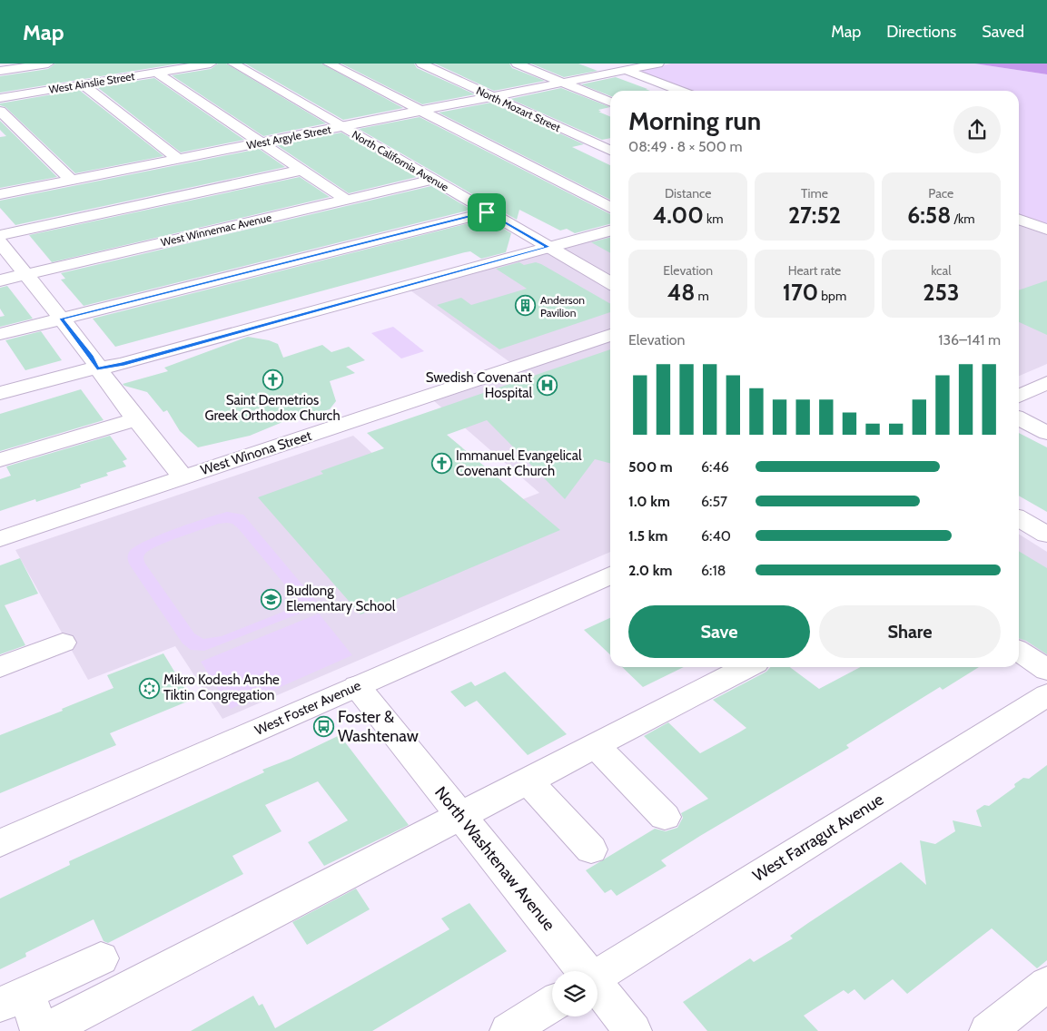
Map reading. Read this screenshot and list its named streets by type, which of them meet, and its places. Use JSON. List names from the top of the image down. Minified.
{"streets":{"street":["West Ainslie Street","North Mozart Street","West Argyle Street","North California Avenue","West Winnemac Avenue","West Winona Street","West Foster Avenue","West Farragut Avenue","North Washtenaw Avenue"]},"crossings":[["North Mozart Street","West Argyle Street"],["West Argyle Street","North California Avenue"],["North California Avenue","West Winnemac Avenue"],["West Foster Avenue","North Washtenaw Avenue"]],"places":{"building":["Anderson Pavilion"],"church":["Saint Demetrios Greek Orthodox Church","Immanuel Evangelical Covenant Church"],"hospital":["Swedish Covenant Hospital"],"school or university":["Budlong Elementary School"],"synagogue":["Mikro Kodesh Anshe Tiktin Congregation"],"bus stop":["Foster & Washtenaw"]},"page":{"header":"Map","nav":["Map","Directions","Saved"],"heading":["Morning run","08:49 · 8 × 500 m"],"stats":[["Distance","4.00 km"],["Time","27:52"],["Pace","6:58 /km"],["Elevation","48 m"],["Heart rate","170 bpm"],["kcal","253"]],"chart":["Elevation","136–141 m"],"list":[{"name":"500 m","note":"6:46"},{"name":"1.0 km","note":"6:57"},{"name":"1.5 km","note":"6:40"},{"name":"2.0 km","note":"6:18"}],"buttons":["Save","Share"]}}
